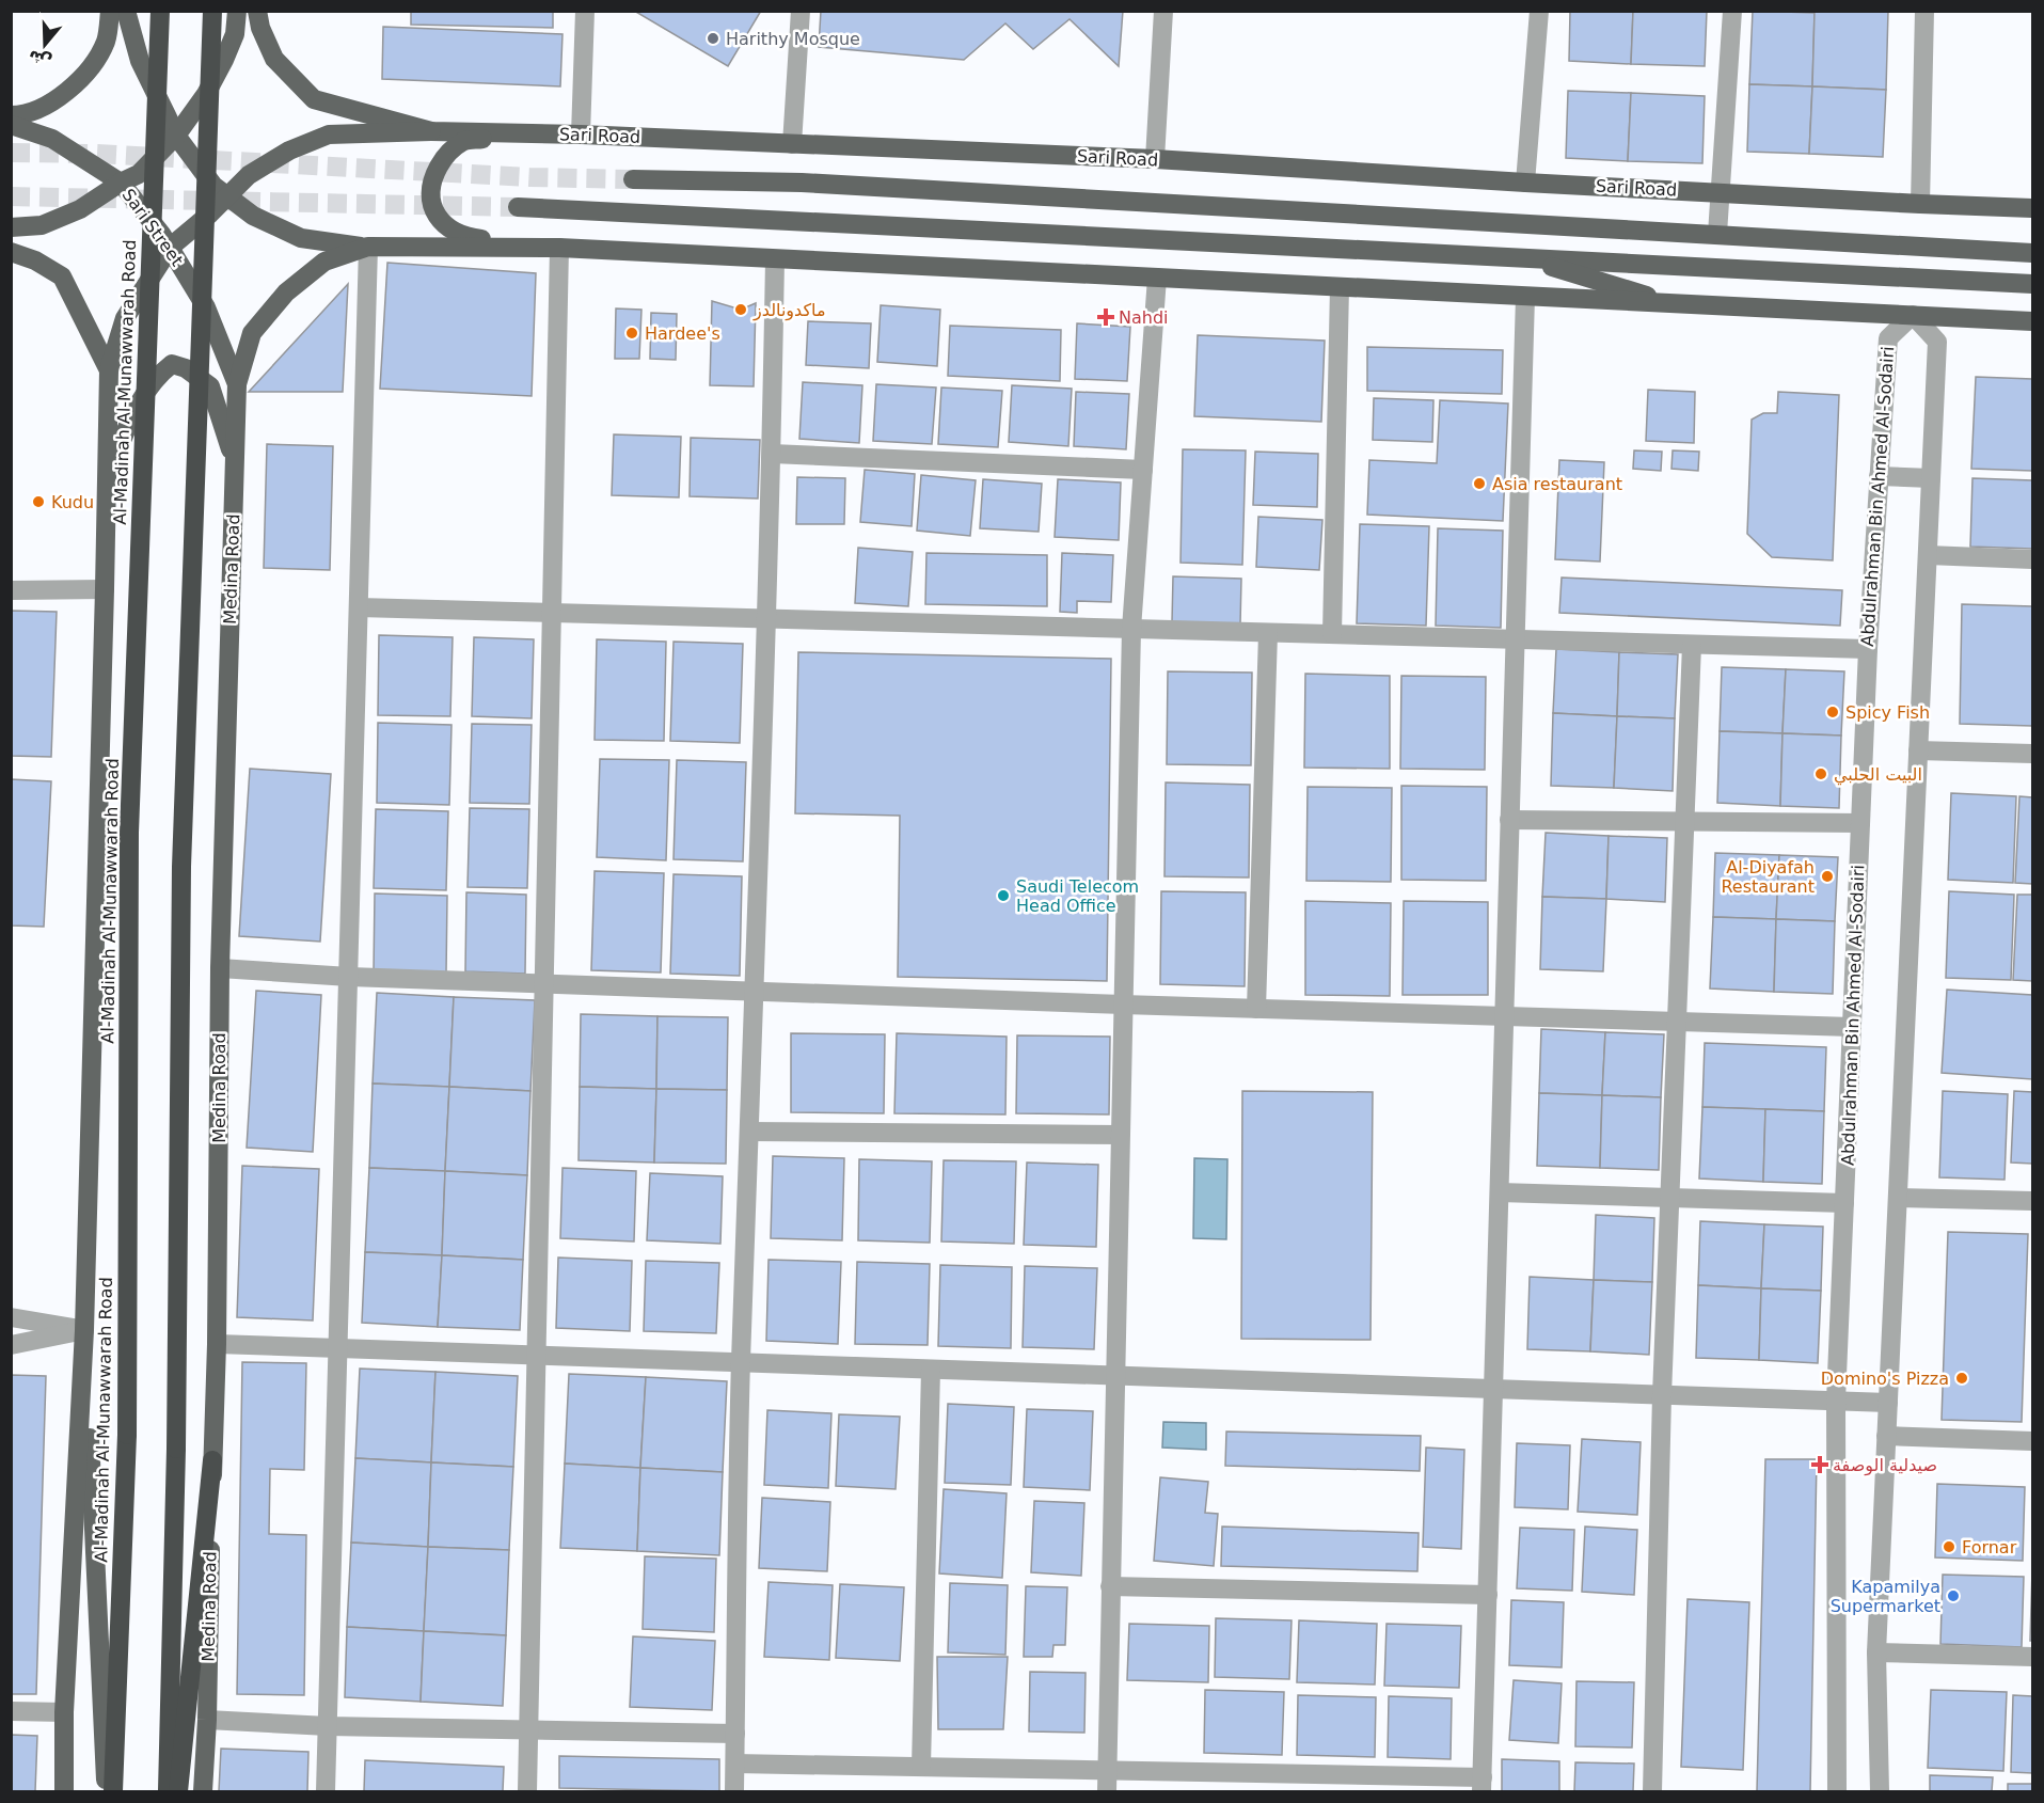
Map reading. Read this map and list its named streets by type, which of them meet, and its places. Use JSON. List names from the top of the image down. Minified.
{"streets":{"highway":["Al-Madinah Al-Munawwarah Road"],"main road":["Sari Road","Sari Street","Medina Road"],"street":["Abdulrahman Bin Ahmed Al-Sodairi"]},"crossings":[["Sari Street","Medina Road"]],"places":{"other":["Harithy Mosque","ماكدونالدز","Hardee's","Asia restaurant","Kudu","Spicy Fish","البيت الحلبي","Al-Diyafah Restaurant","Saudi Telecom Head Office","Domino's Pizza","Fornar","Kapamilya Supermarket"],"health":["Nahdi","صيدلية الوصفة"]},"north":"bottom"}
